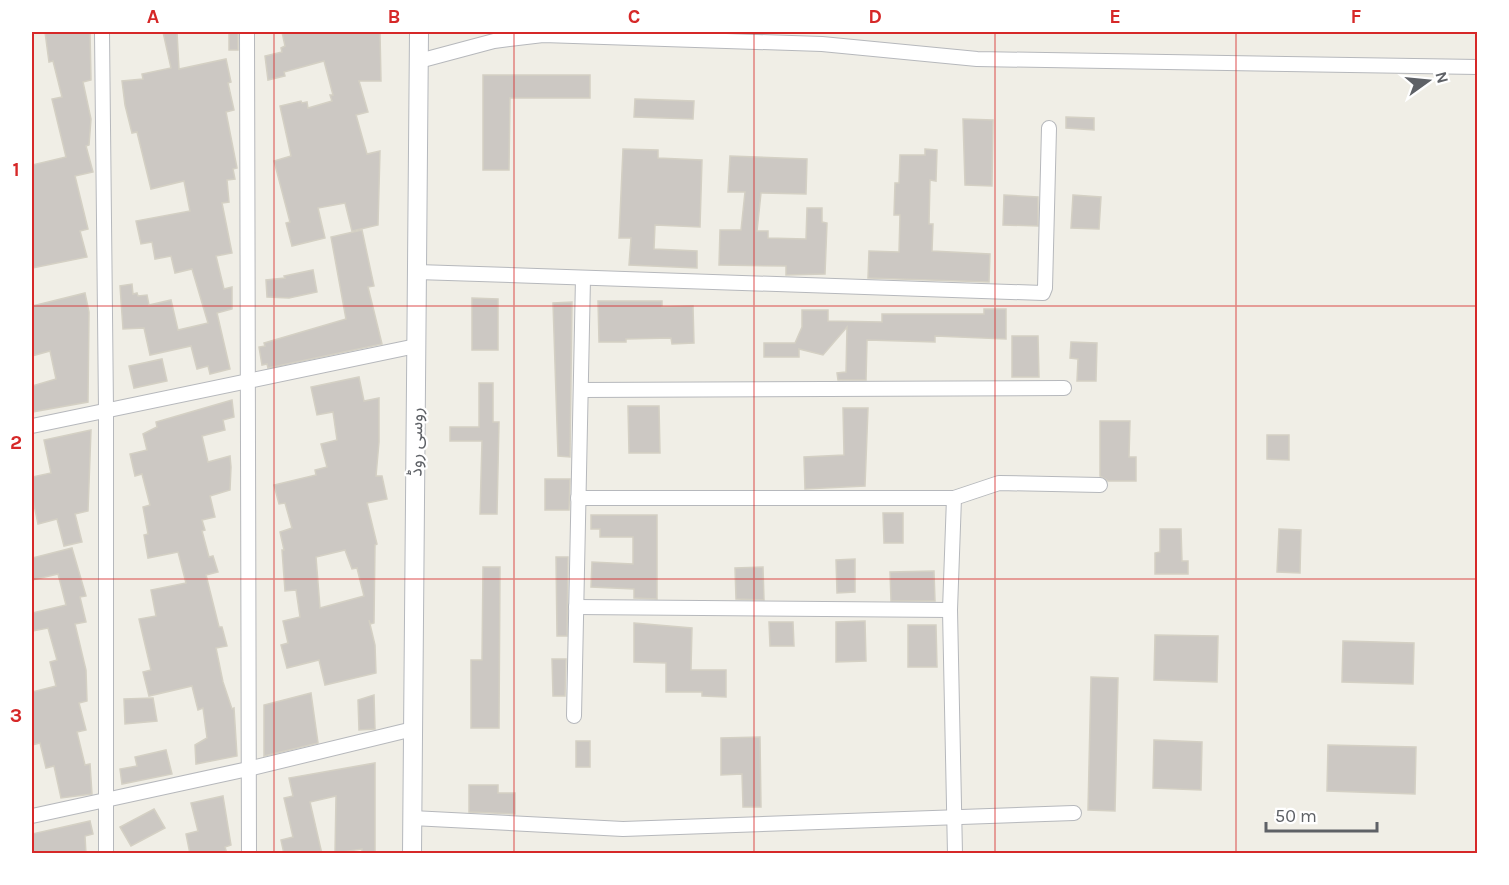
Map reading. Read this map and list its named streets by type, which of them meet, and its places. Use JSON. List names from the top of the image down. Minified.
{"streets":{"main road":["روسی روڈ"]},"scale_bar":"50 m","north":"right","grid":{"columns":["A","B","C","D","E","F"],"rows":["1","2","3"]}}
